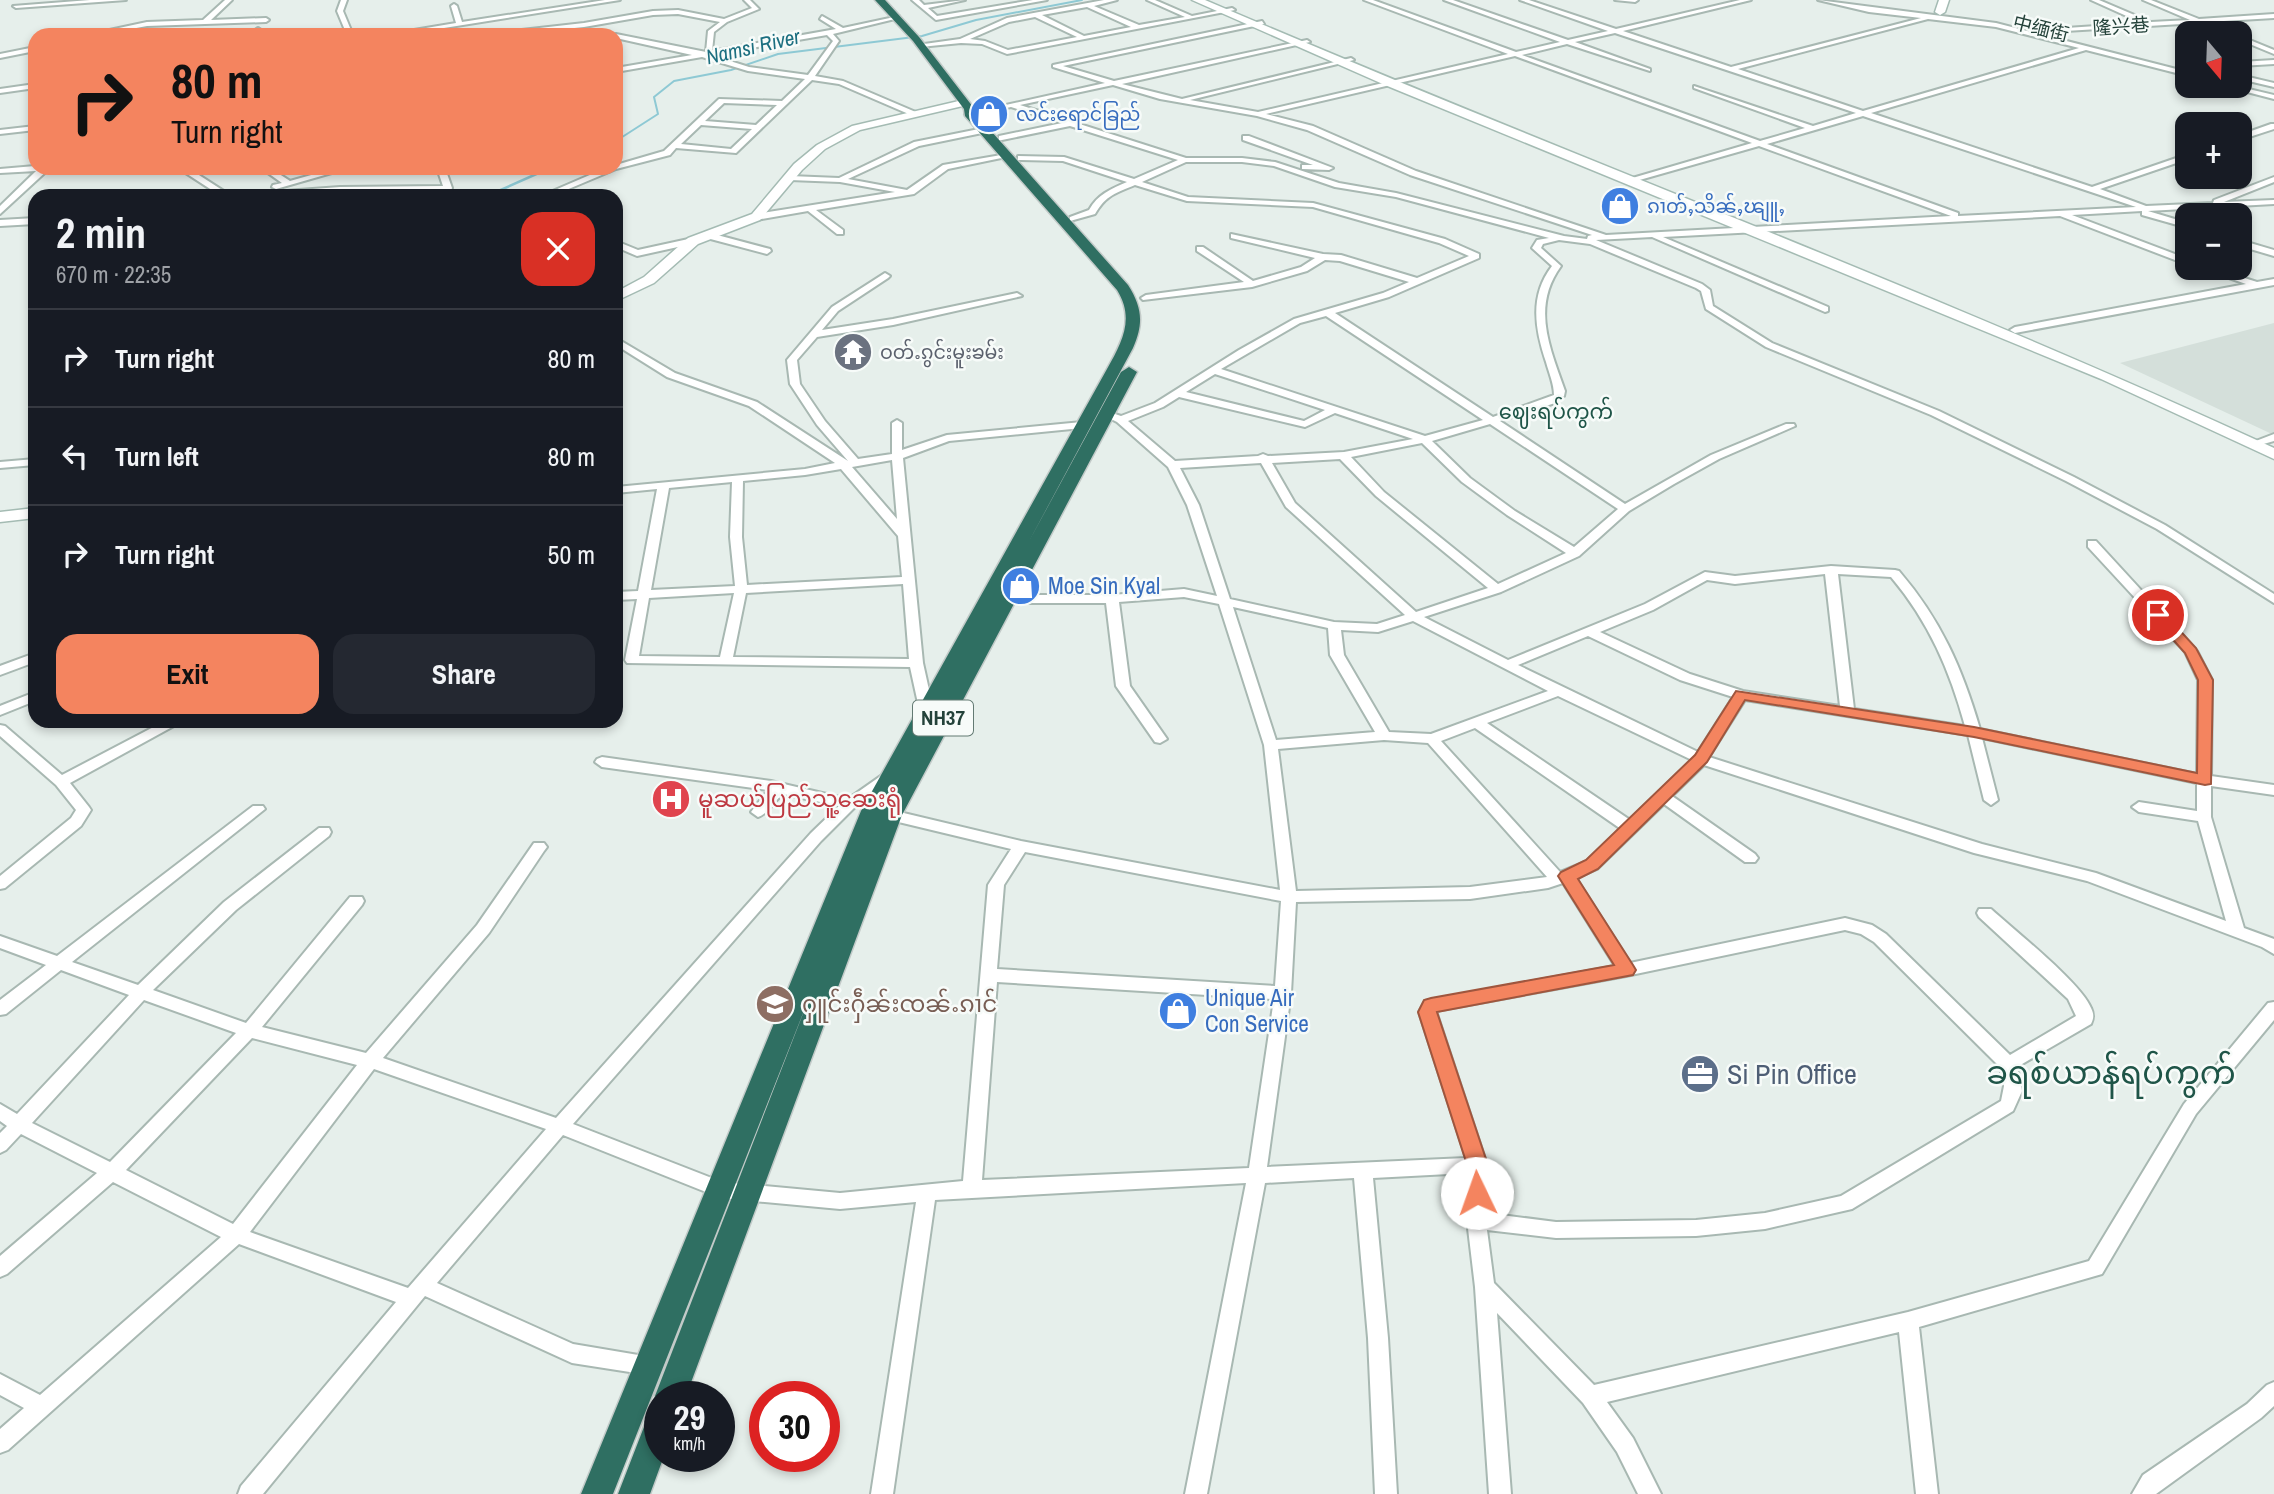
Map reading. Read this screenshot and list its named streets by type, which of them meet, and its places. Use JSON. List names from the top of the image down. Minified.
{"streets":{"highway":["NH37"],"street":["隆兴巷","中缅街"]},"crossings":[["隆兴巷","中缅街"]],"districts":["ဈေးရပ်ကွက်","ခရစ်ယာန်ရပ်ကွက်"],"water":["Namsi River"],"places":{"shop":["လင်းရောင်ခြည်","ၵၢတ်ႇသိၼ်ႇၽျူႇ","Moe Sin Kyal","Unique Air Con Service"],"temple":["ဝတ်ႉၵွင်းမူးၶမ်း"],"hospital":["မူဆယ်ပြည်သူ့ဆေးရုံ"],"school or university":["ႁူင်းႁဵၼ်းၸၼ်ႉၵၢင်"],"office":["Si Pin Office"]},"north":"bottom","page":{"map_buttons":["+","−"],"turn":["80 m","Turn right"],"heading":["2 min","670 m · 22:35"],"list":[{"name":"Turn right","value":"80 m"},{"name":"Turn left","value":"80 m"},{"name":"Turn right","value":"50 m"}],"buttons":["Exit","Share"],"speed":"29 km/h","limit":"30"}}
